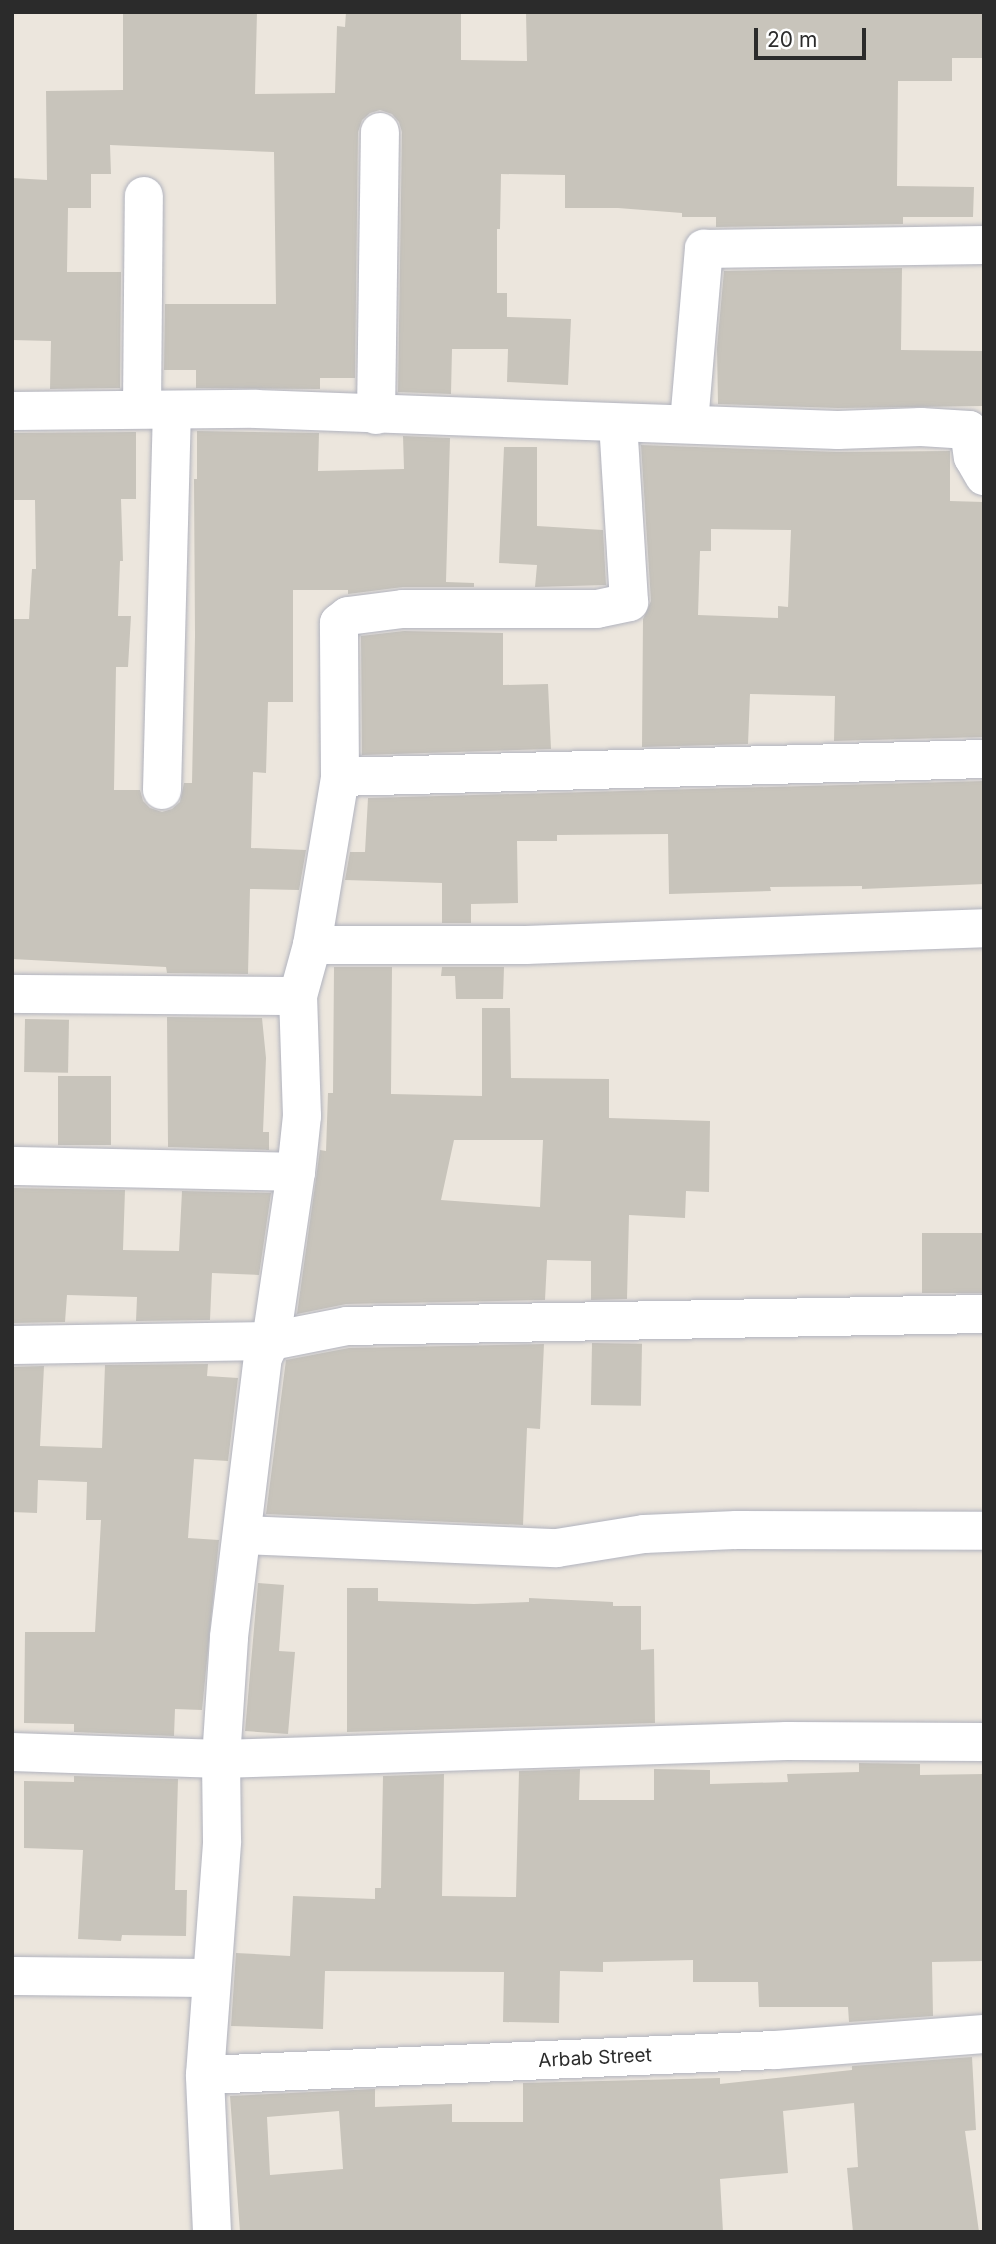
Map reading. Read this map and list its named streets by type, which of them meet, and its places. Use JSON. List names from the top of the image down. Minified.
{"streets":{"street":["Arbab Street"]},"scale_bar":"20 m"}
